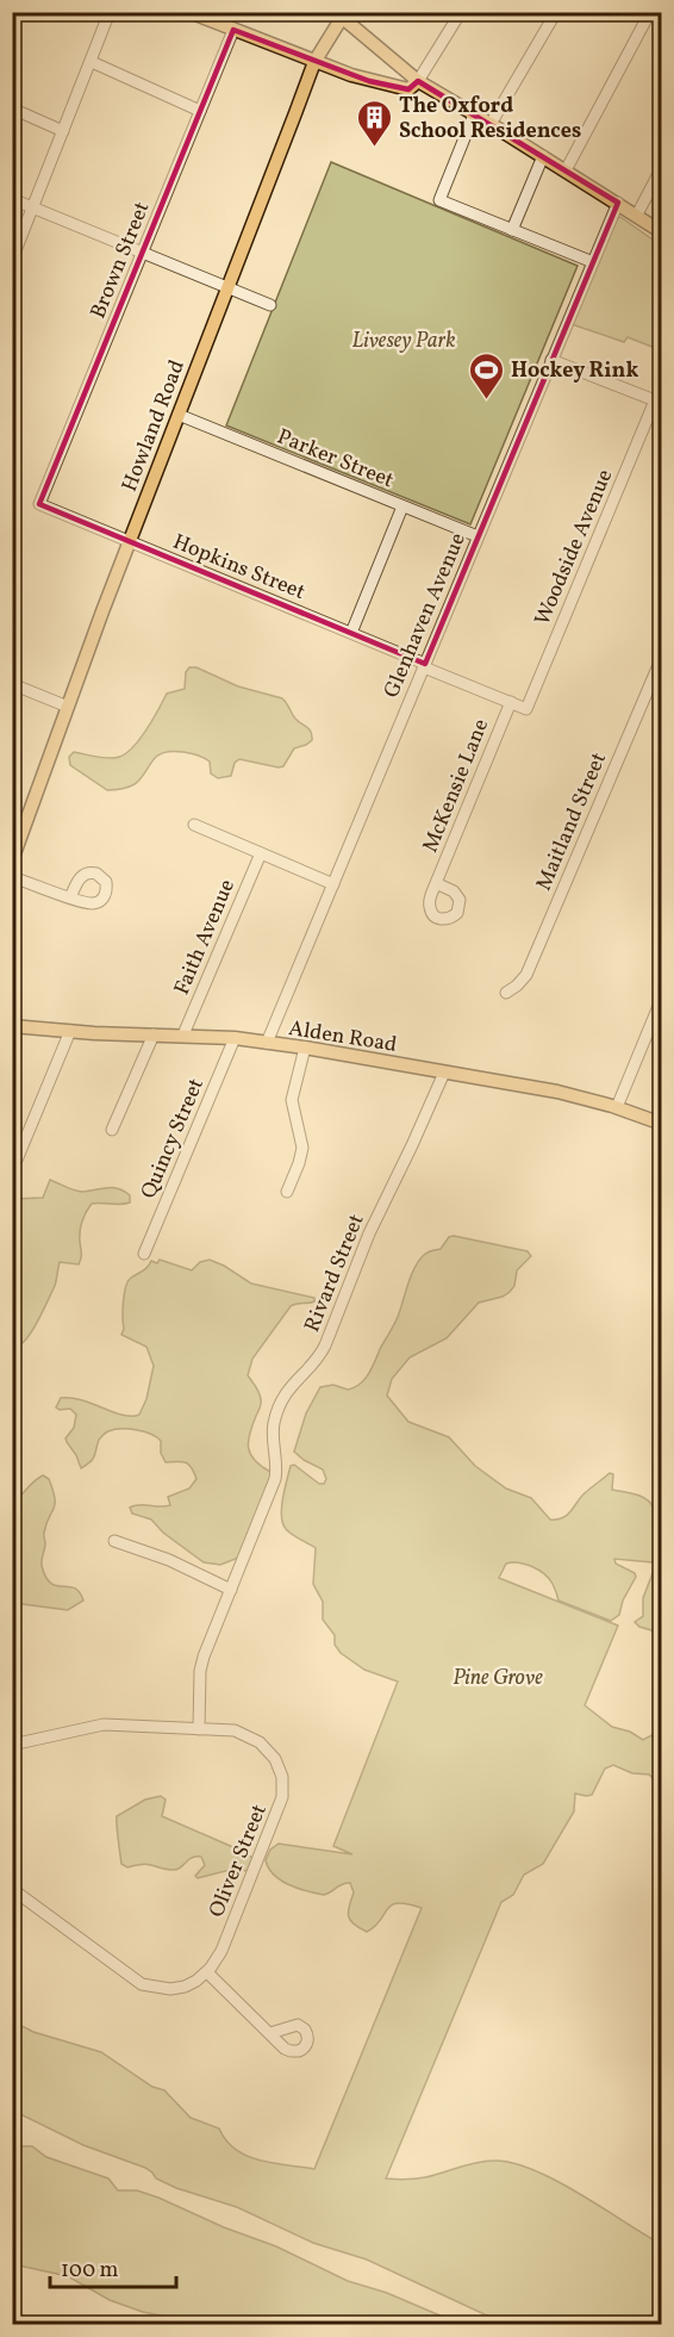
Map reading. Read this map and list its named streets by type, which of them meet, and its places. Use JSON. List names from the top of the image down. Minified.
{"streets":{"main road":["Howland Road","Alden Road"],"street":["Brown Street","Parker Street","Woodside Avenue","Hopkins Street","Glenhaven Avenue","McKensie Lane","Maitland Street","Faith Avenue","Quincy Street","Rivard Street","Oliver Street"]},"crossings":[["Brown Street","Hopkins Street"],["Howland Road","Parker Street"],["Howland Road","Hopkins Street"],["Parker Street","Glenhaven Avenue"],["Woodside Avenue","Hopkins Street"],["Woodside Avenue","Glenhaven Avenue"],["Hopkins Street","Glenhaven Avenue"],["Hopkins Street","McKensie Lane"],["Glenhaven Avenue","Alden Road"],["Faith Avenue","Alden Road"],["Alden Road","Quincy Street"],["Alden Road","Rivard Street"],["Rivard Street","Oliver Street"]],"parks":["Livesey Park","Pine Grove"],"places":{"building":["The Oxford School Residences"],"sports":["Hockey Rink"]},"scale_bar":"100 m"}
